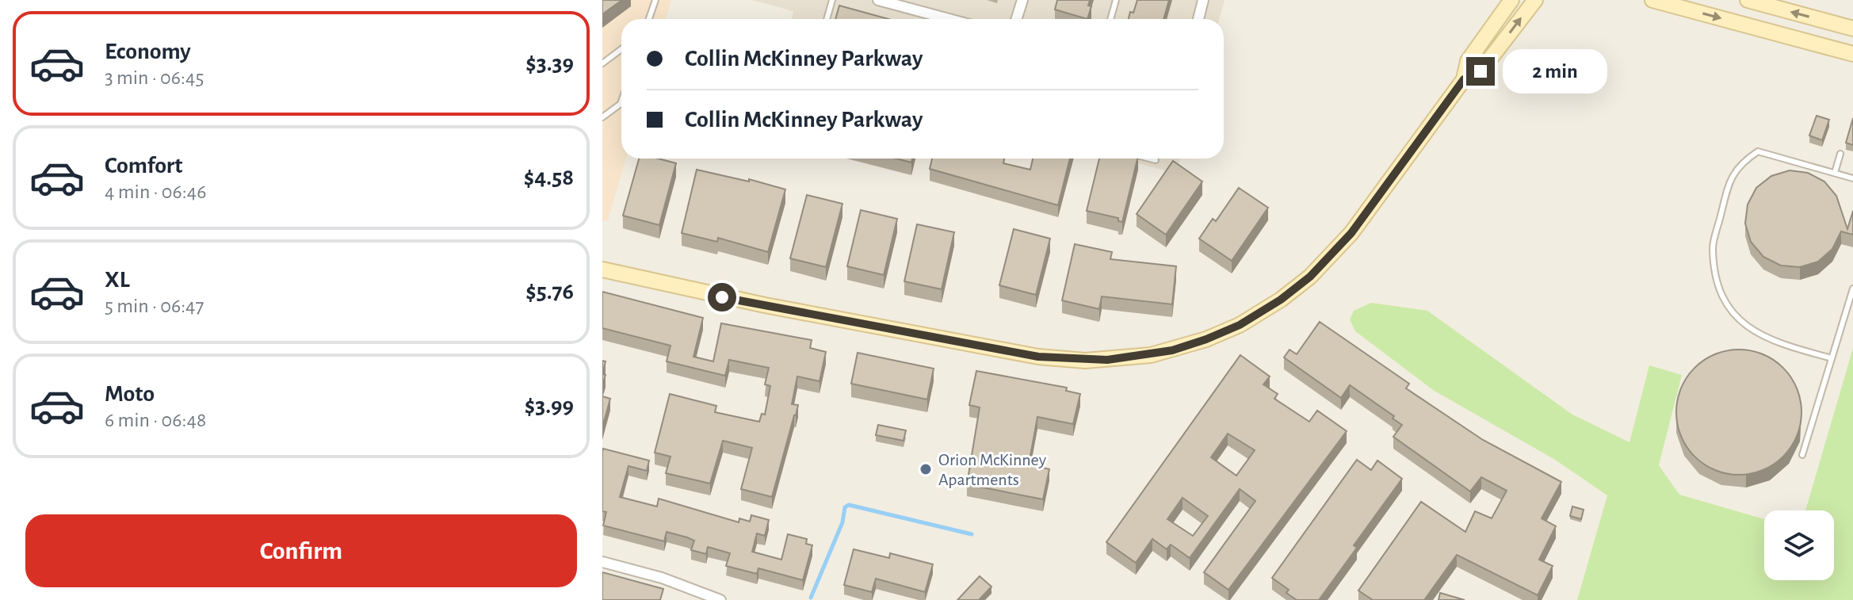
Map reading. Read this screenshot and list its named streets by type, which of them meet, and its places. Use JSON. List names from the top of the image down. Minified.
{"places":["Orion McKinney Apartments"],"page":{"list":[{"name":"Economy","note":"3 min · 06:45","value":"$3.39"},{"name":"Comfort","note":"4 min · 06:46","value":"$4.58"},{"name":"XL","note":"5 min · 06:47","value":"$5.76"},{"name":"Moto","note":"6 min · 06:48","value":"$3.99"}],"banner":["Collin McKinney Parkway","Collin McKinney Parkway"],"bubble":"2 min","buttons":"Confirm"}}
